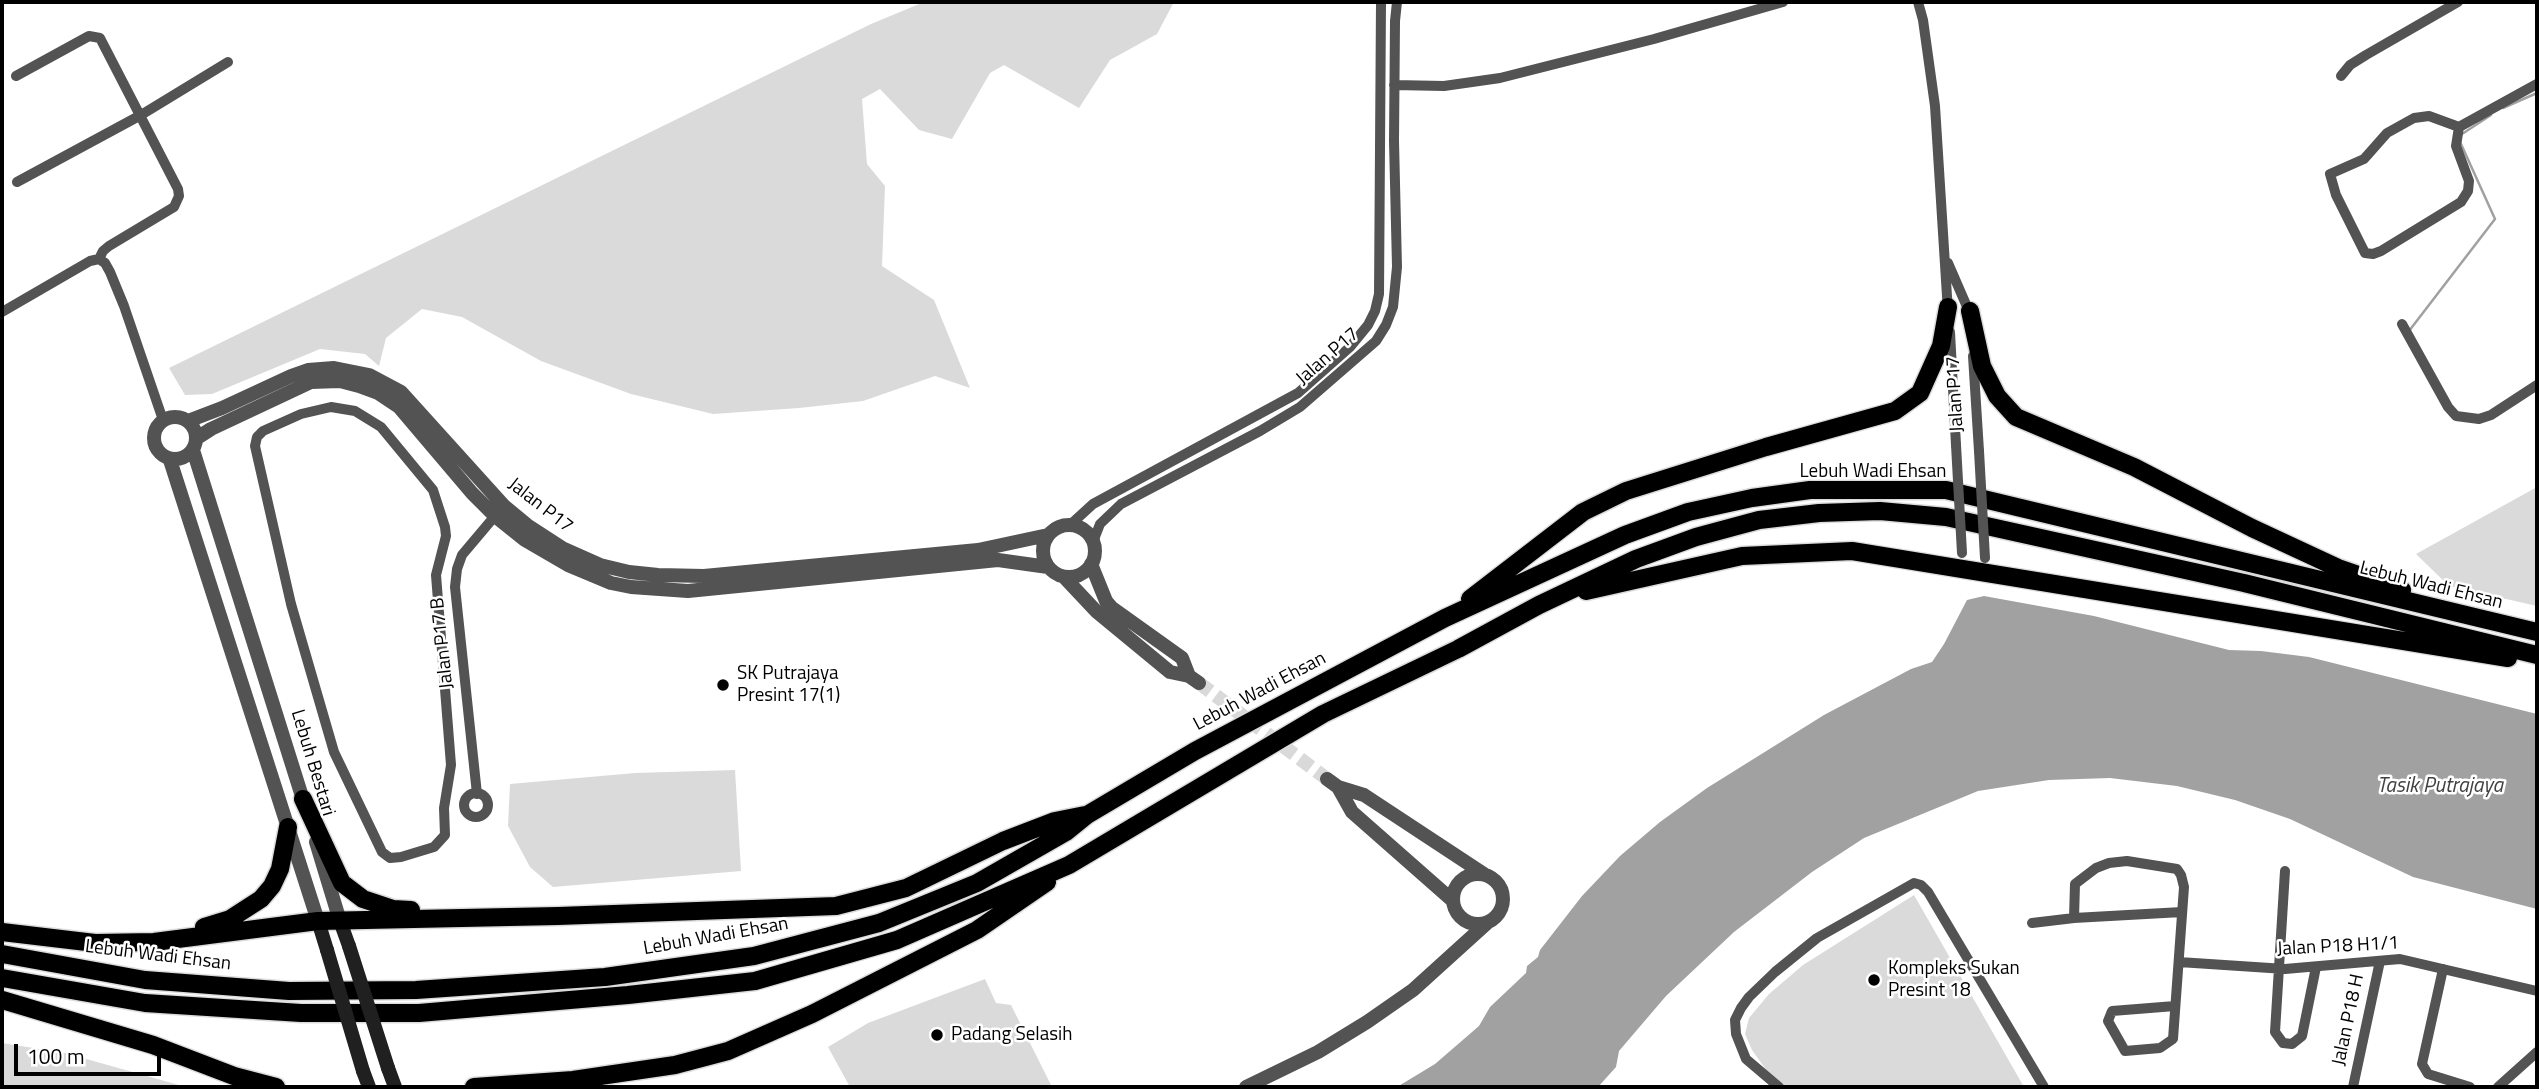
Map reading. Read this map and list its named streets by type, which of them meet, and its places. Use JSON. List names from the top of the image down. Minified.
{"streets":{"main road":["Lebuh Wadi Ehsan","Lebuh Bestari"],"street":["Jalan P17","Jalan P17 B","Jalan P18 H1/1","Jalan P18 H"]},"crossings":[["Jalan P17","Jalan P17 B"],["Jalan P17","Lebuh Bestari"],["Jalan P18 H1/1","Jalan P18 H"]],"water":["Tasik Putrajaya"],"places":["SK Putrajaya Presint 17(1)","Kompleks Sukan Presint 18","Padang Selasih"],"scale_bar":"100 m"}
